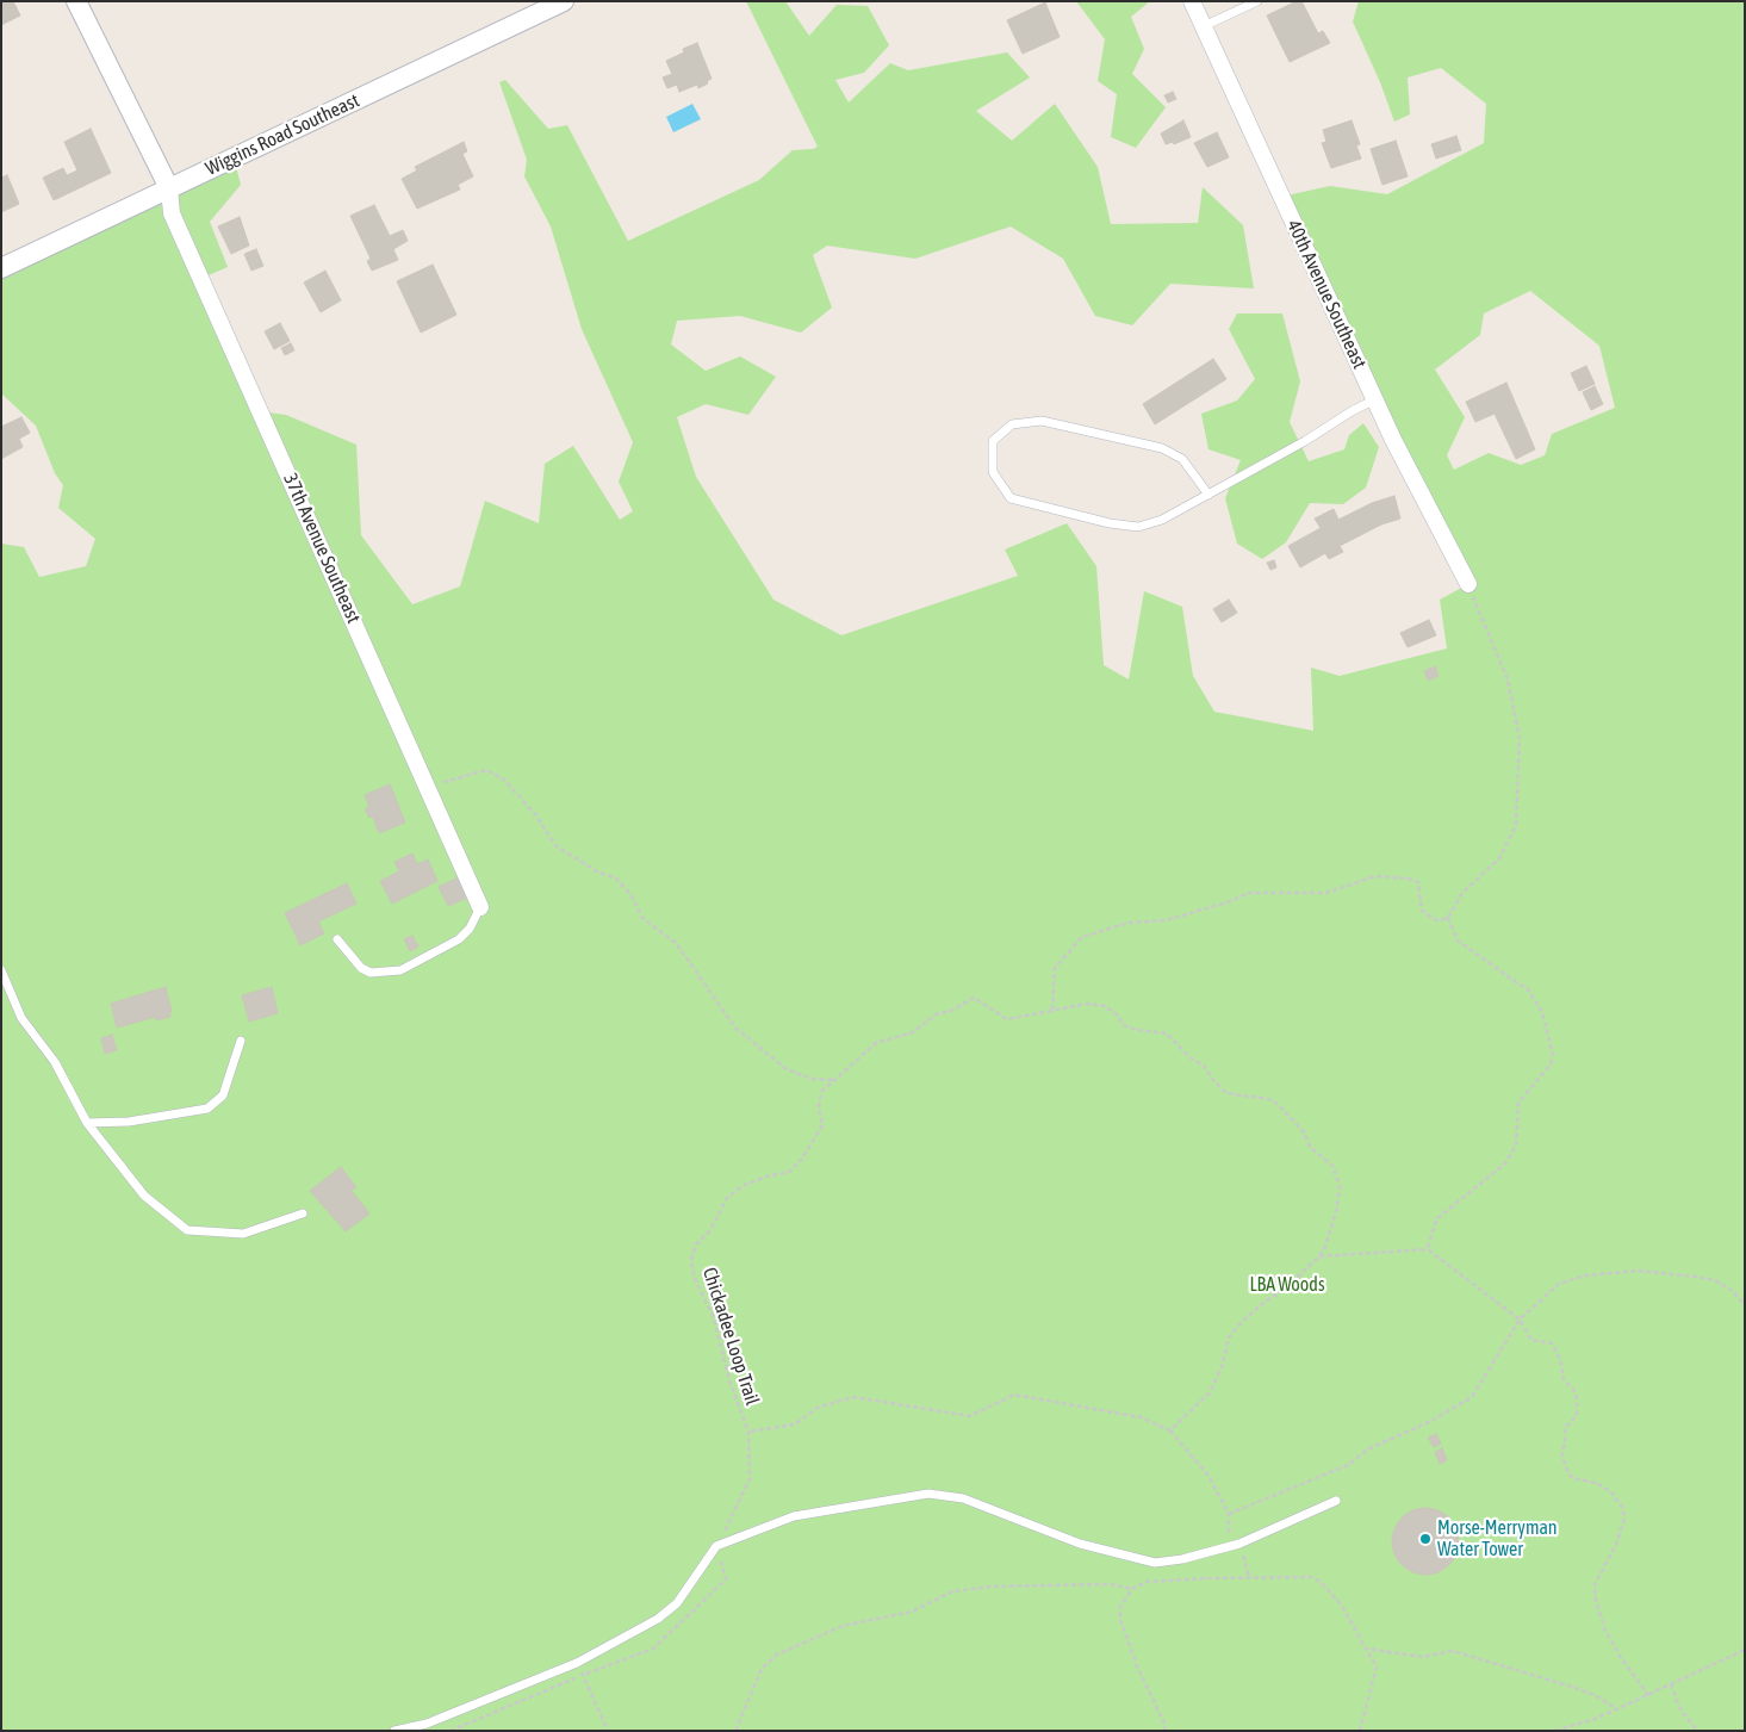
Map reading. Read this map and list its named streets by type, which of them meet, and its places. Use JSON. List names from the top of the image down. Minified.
{"streets":{"street":["Wiggins Road Southeast","40th Avenue Southeast","37th Avenue Southeast"],"path":["Chickadee Loop Trail"]},"crossings":[["Wiggins Road Southeast","37th Avenue Southeast"]],"parks":["LBA Woods"],"places":["Morse-Merryman Water Tower"]}
